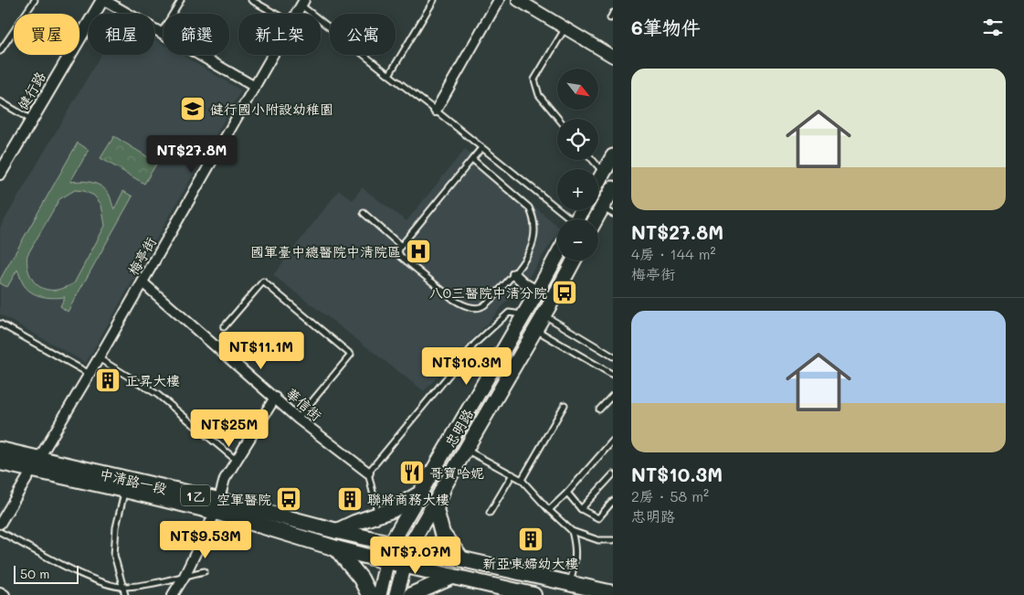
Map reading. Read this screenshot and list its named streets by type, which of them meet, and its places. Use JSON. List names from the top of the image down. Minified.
{"streets":{"main road":["忠明路","中清路一段","1乙"],"street":["健行路","梅亭街","華信街"]},"crossings":[["梅亭街","華信街"],["梅亭街","中清路一段"],["忠明路","中清路一段"]],"places":{"school or university":["健行國小附設幼稚園"],"hospital":["國軍臺中總醫院中清院區"],"bus stop":["八0三醫院中清分院","空軍醫院"],"building":["正昇大樓","聯將商務大樓","新亞東婦幼大樓"],"restaurant":["哥寶哈妮"]},"scale_bar":"50 m","north":"bottom right","page":{"heading":"6筆物件","chip":["買屋","租屋","篩選","新上架","公寓"],"list":[{"name":"NT$27.8M","note":"4房 · 144 m² · 梅亭街"},{"name":"NT$10.3M","note":"2房 · 58 m² · 忠明路"}],"map_buttons":["+","−"],"price":["NT$27.8M","NT$11.1M","NT$10.3M","NT$25M","NT$9.53M","NT$7.07M"],"scale":"50 m"}}
